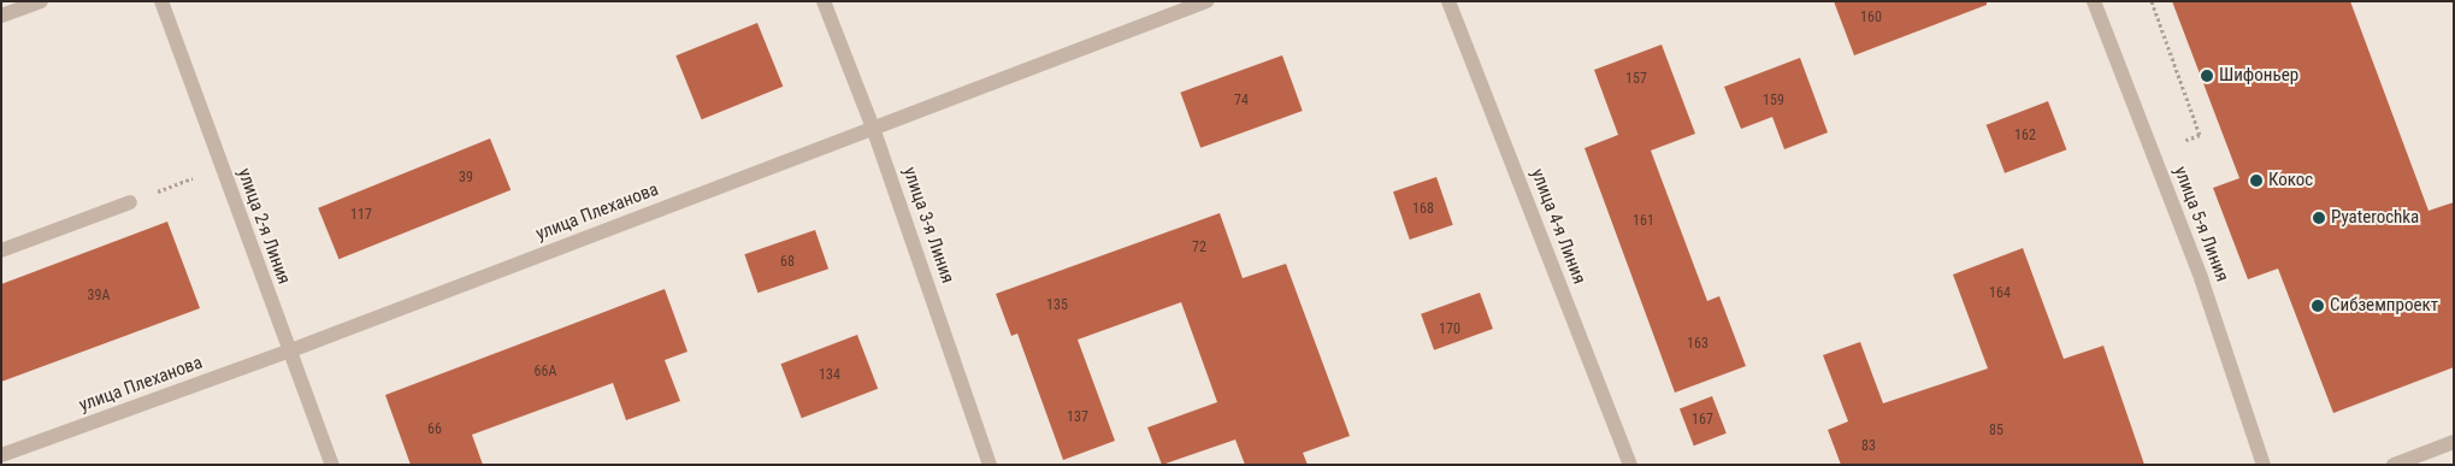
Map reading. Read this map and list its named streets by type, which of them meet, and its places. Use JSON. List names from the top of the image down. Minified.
{"streets":{"street":["улица Плеханова","улица 5-я Линия","улица 3-я Линия","улица 2-я Линия","улица 4-я Линия"]},"crossings":[["улица Плеханова","улица 3-я Линия"],["улица Плеханова","улица 2-я Линия"]],"places":["Шифоньер","Кокос","Pyaterochka","Сибземпроект"],"house_numbers":["160","157","74","159","162","39","168","117","161","72","68","164","39А","135","170","163","66А","134","137","167","66","85","83"]}
